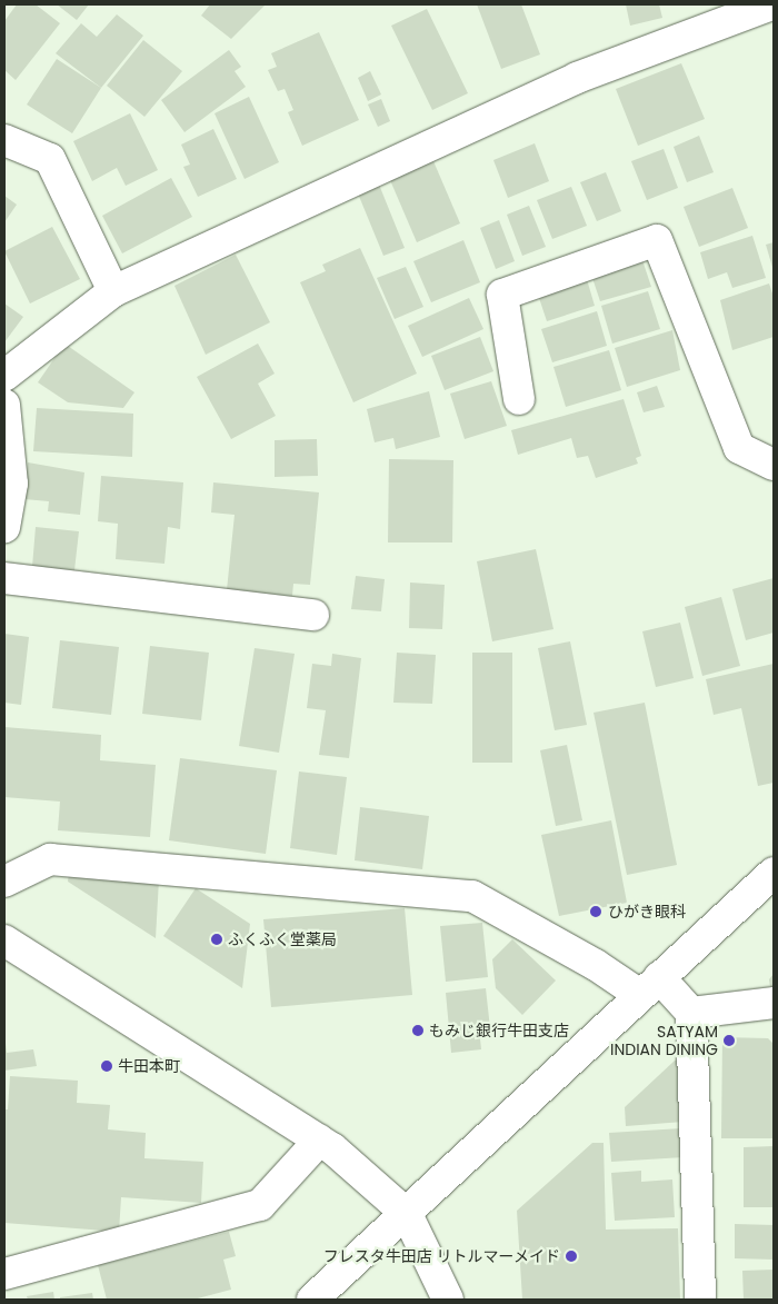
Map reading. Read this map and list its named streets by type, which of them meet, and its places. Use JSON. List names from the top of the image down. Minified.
{"places":["ひがき眼科","ふくふく堂薬局","もみじ銀行牛田支店","SATYAM INDIAN DINING","牛田本町","フレスタ牛田店 リトルマーメイド"]}
